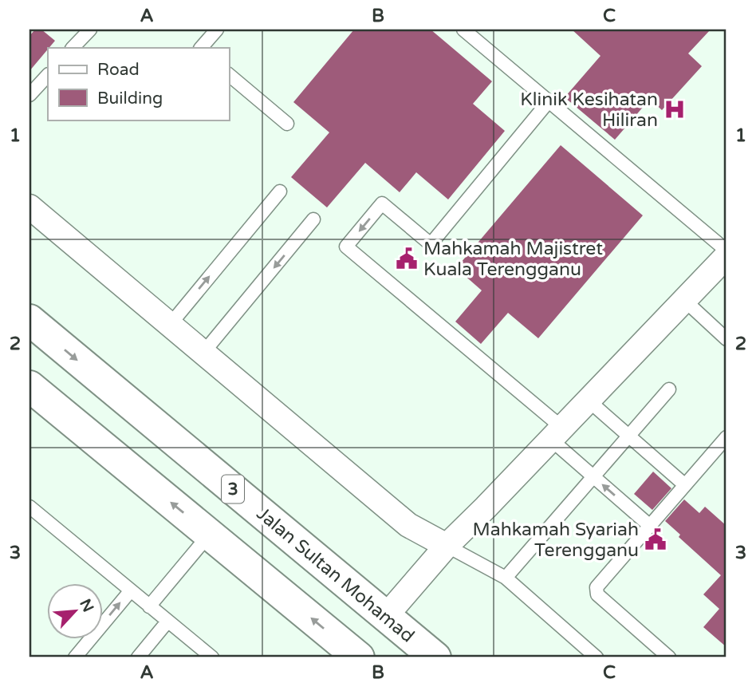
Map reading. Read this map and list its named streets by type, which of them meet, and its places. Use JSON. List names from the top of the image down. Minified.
{"streets":{"highway":["3","Jalan Sultan Mohamad"]},"places":{"hospital":["Klinik Kesihatan Hiliran"],"public building":["Mahkamah Majistret Kuala Terengganu","Mahkamah Syariah Terengganu"]},"legend":["Road","Building"],"north":"top right","grid":{"columns":["A","B","C"],"rows":["1","2","3"]}}
